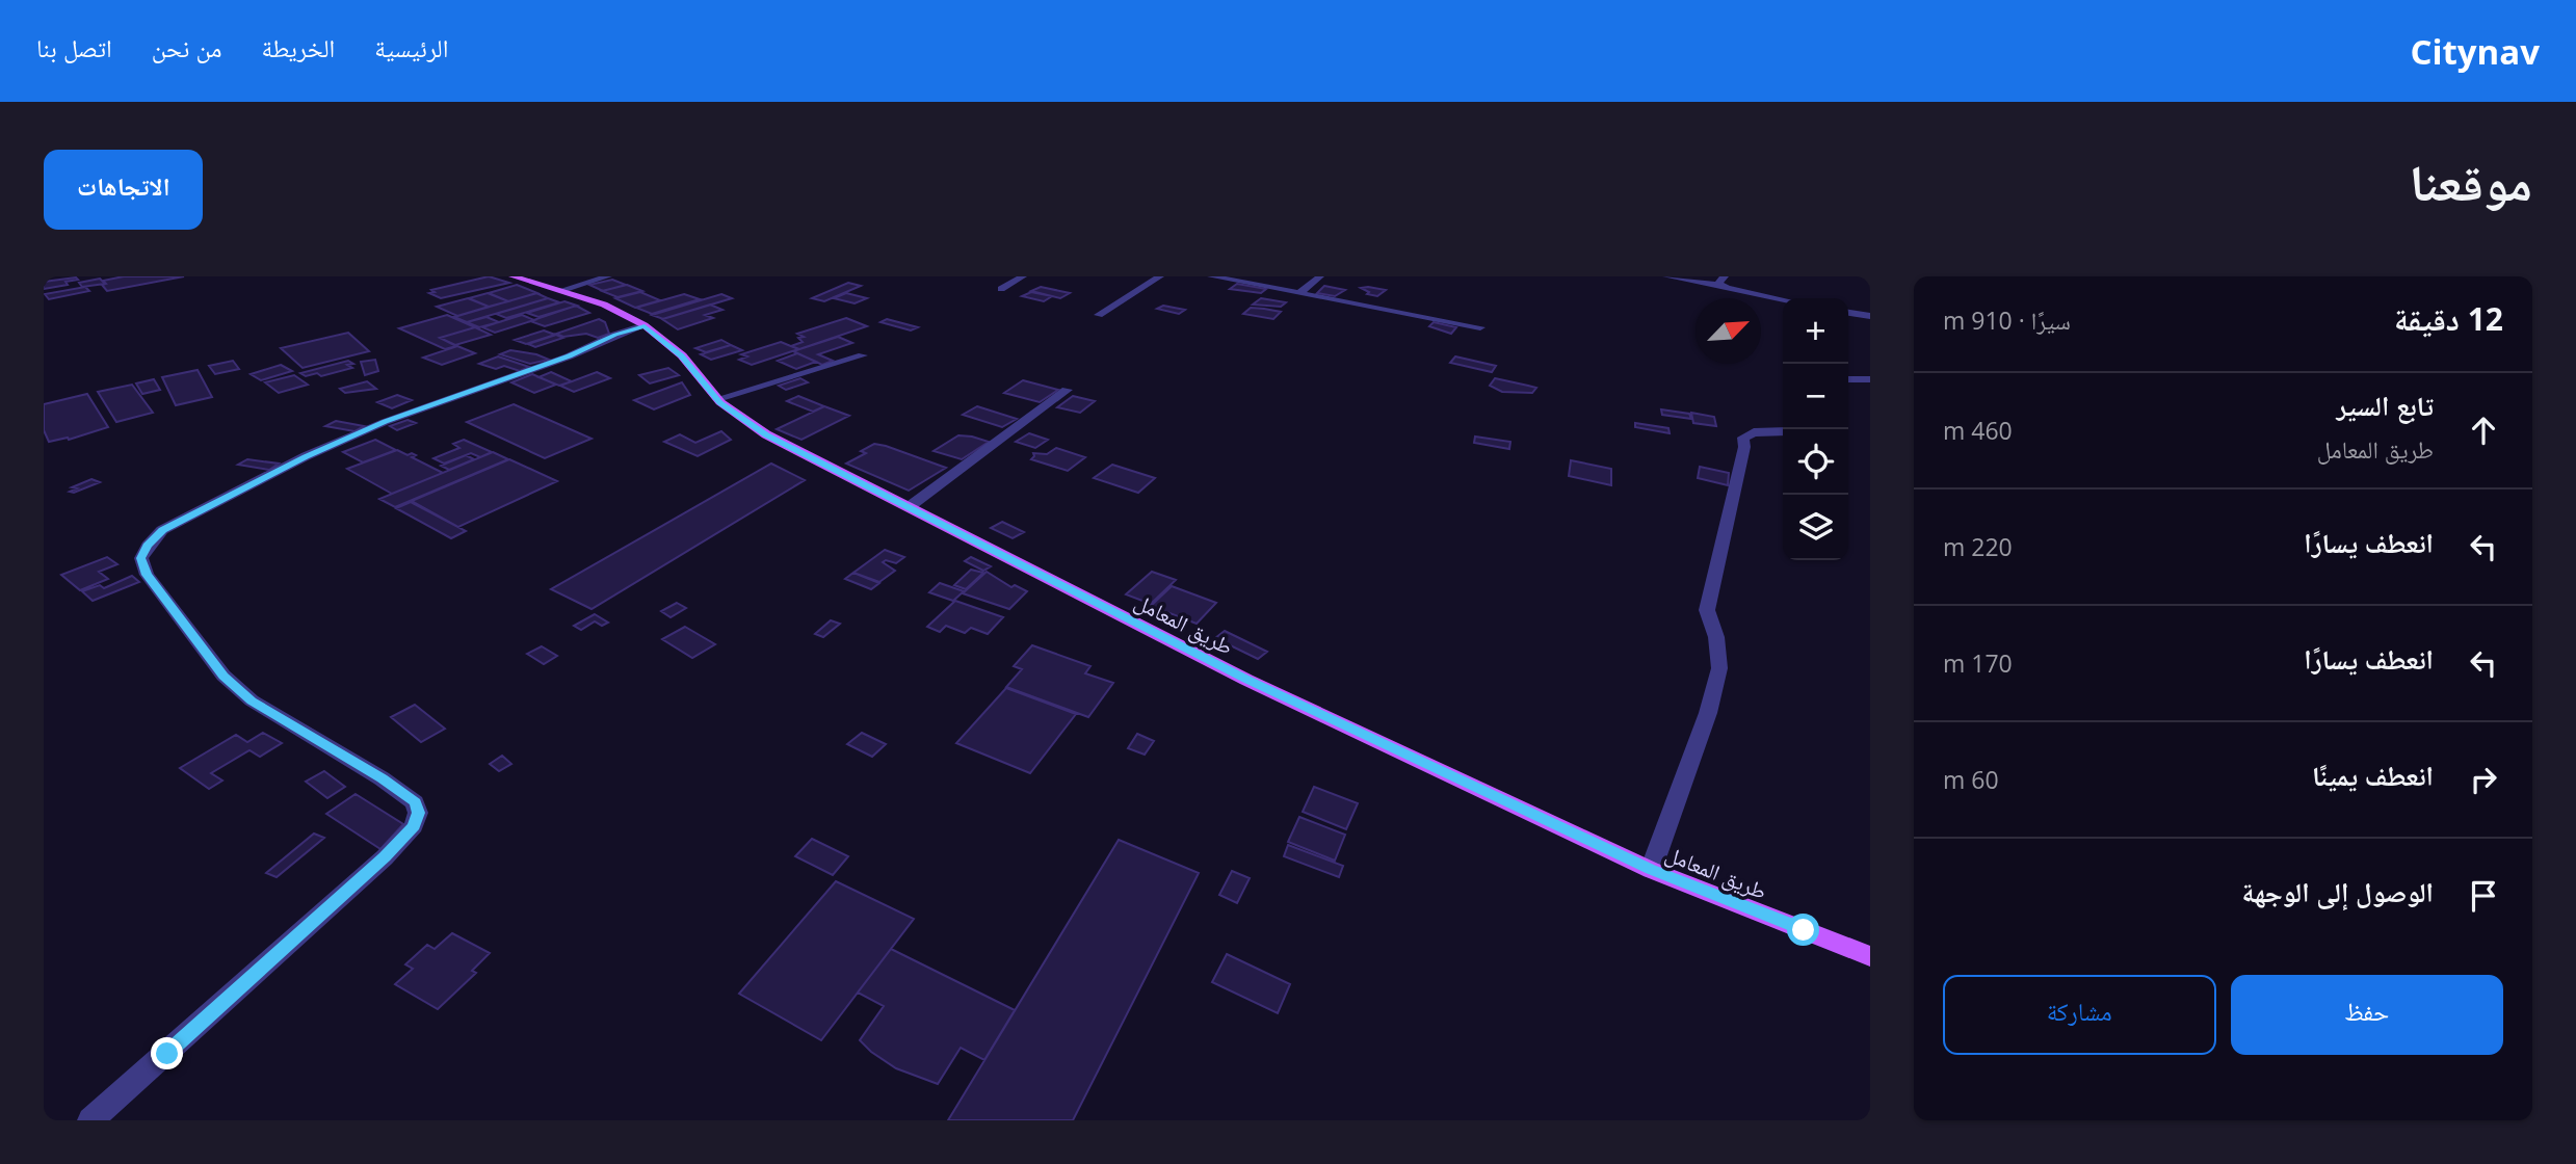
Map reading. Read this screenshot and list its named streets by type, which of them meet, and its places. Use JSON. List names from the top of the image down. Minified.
{"streets":{"main road":["طريق المعامل"]},"north":"top right","page":{"header":"Citynav","nav":["الرئيسية","الخريطة","من نحن","اتصل بنا"],"title":"موقعنا","buttons":["الاتجاهات",["حفظ","مشاركة"]],"heading":["12 دقيقة","سيرًا · 910 m"],"map_buttons":["+","−"],"list":[["تابع السير","طريق المعامل","460 m"],["انعطف يسارًا","220 m"],["انعطف يسارًا","170 m"],["انعطف يمينًا","60 m"],"الوصول إلى الوجهة"]}}
